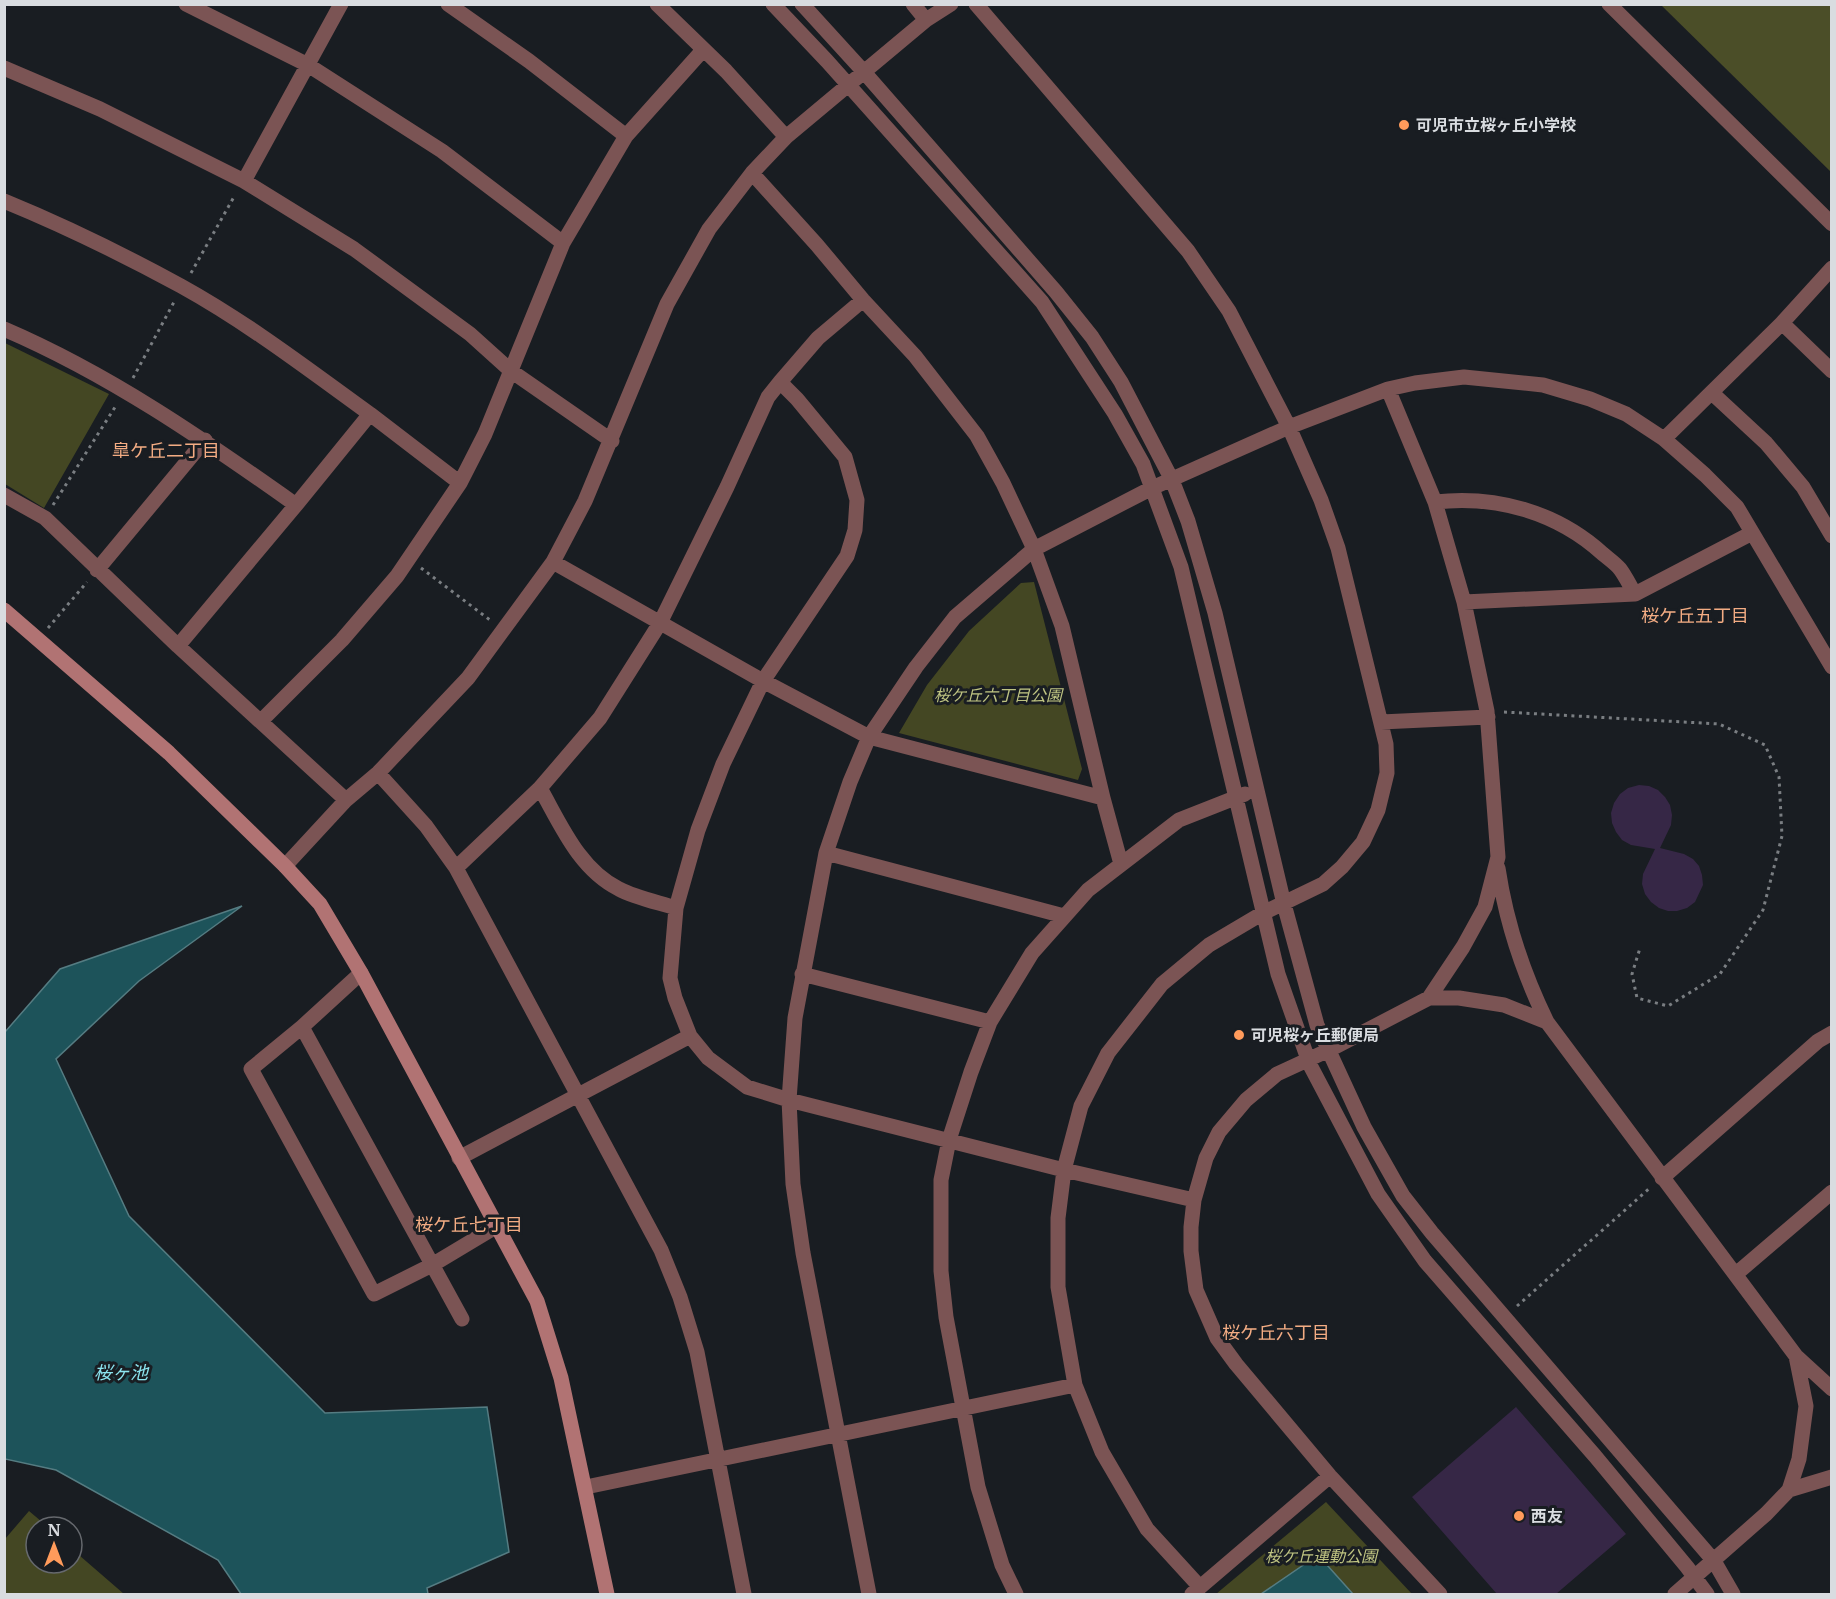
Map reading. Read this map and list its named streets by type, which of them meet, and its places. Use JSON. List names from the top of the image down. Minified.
{"districts":["皐ケ丘二丁目","桜ケ丘五丁目","桜ケ丘七丁目","桜ケ丘六丁目"],"water":["桜ヶ池"],"parks":["桜ケ丘六丁目公園","桜ケ丘運動公園"],"places":["可児市立桜ヶ丘小学校","可児桜ヶ丘郵便局","西友"],"north":"top"}
